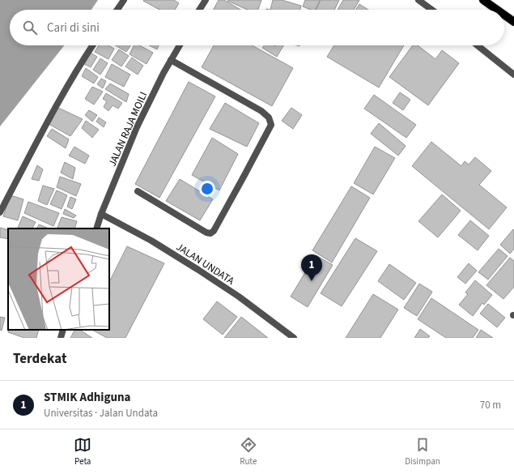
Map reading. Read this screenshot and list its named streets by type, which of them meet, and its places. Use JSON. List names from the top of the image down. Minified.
{"streets":{"street":["JALAN RAJA MOILI","JALAN UNDATA"]},"crossings":[["JALAN RAJA MOILI","JALAN UNDATA"]],"page":{"search":"Cari di sini","pins":"1","heading":"Terdekat","list":[{"mark":"1","name":"STMIK Adhiguna","note":"Universitas · Jalan Undata","value":"70 m"}],"nav":["Peta","Rute","Disimpan"]}}
